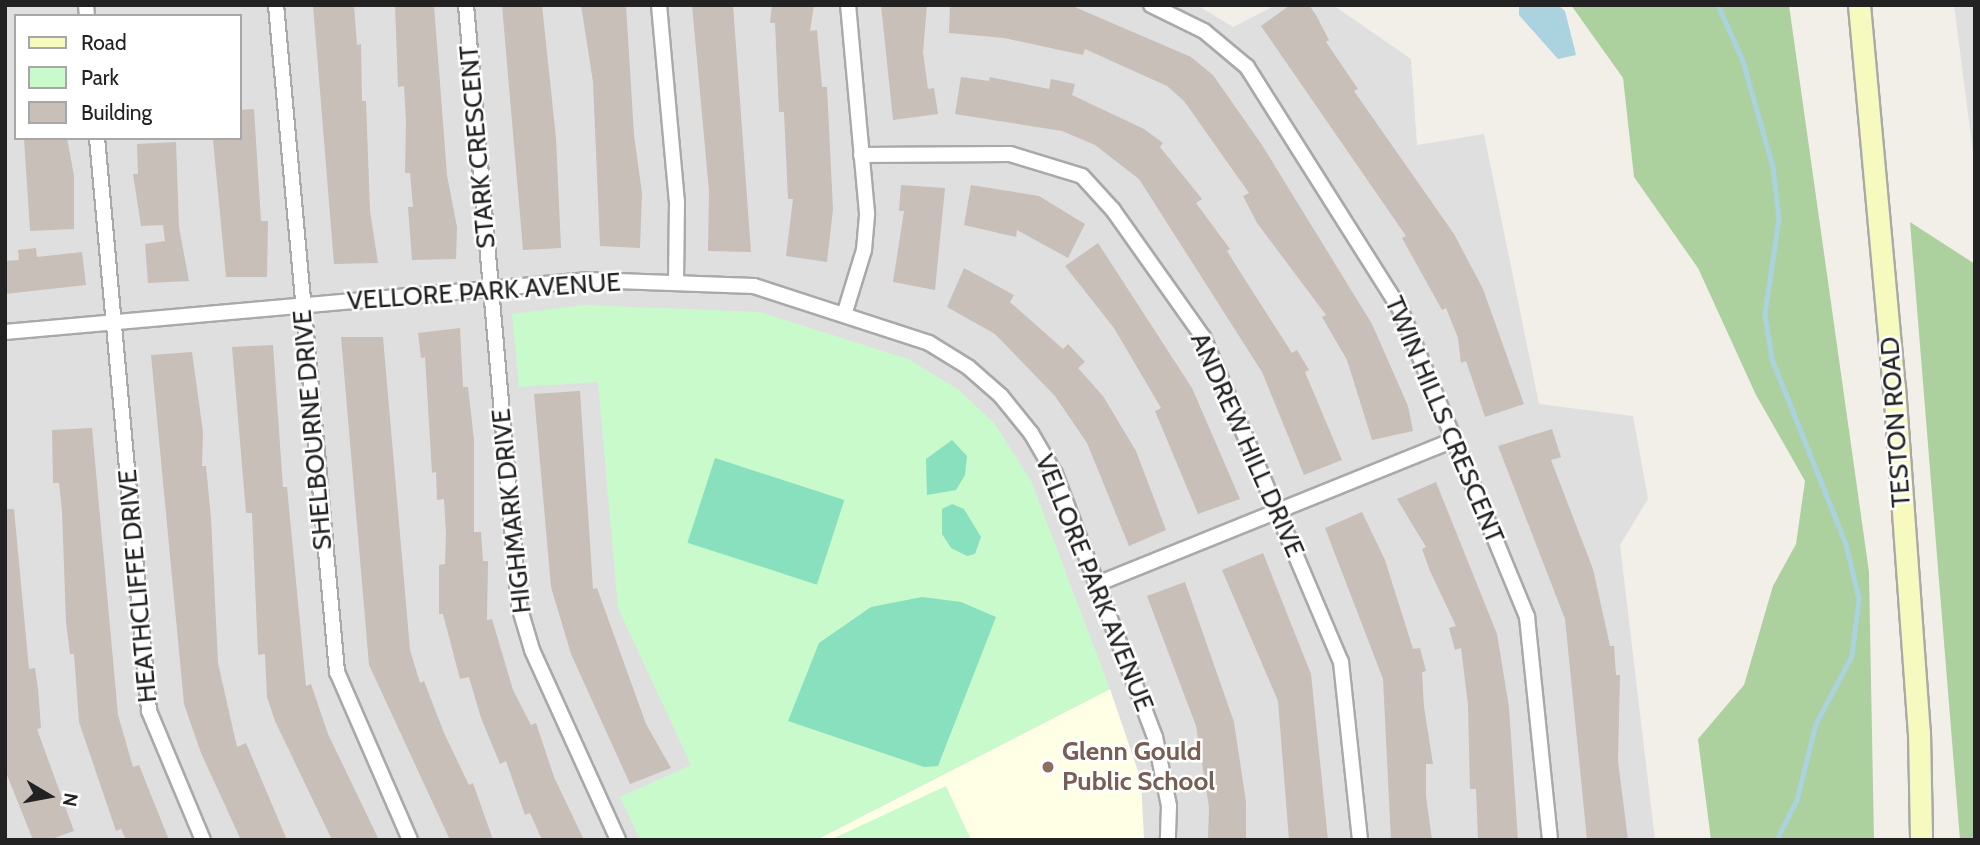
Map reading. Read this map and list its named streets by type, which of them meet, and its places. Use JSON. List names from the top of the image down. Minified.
{"streets":{"main road":["TESTON ROAD"],"street":["STARK CRESCENT","VELLORE PARK AVENUE","TWIN HILLS CRESCENT","SHELBOURNE DRIVE","ANDREW HILL DRIVE","HIGHMARK DRIVE","HEATHCLIFFE DRIVE"]},"crossings":[["STARK CRESCENT","VELLORE PARK AVENUE"],["STARK CRESCENT","HIGHMARK DRIVE"],["VELLORE PARK AVENUE","SHELBOURNE DRIVE"],["VELLORE PARK AVENUE","HIGHMARK DRIVE"],["VELLORE PARK AVENUE","HEATHCLIFFE DRIVE"]],"places":["Glenn Gould Public School"],"legend":["Road","Park","Building"],"north":"right"}
